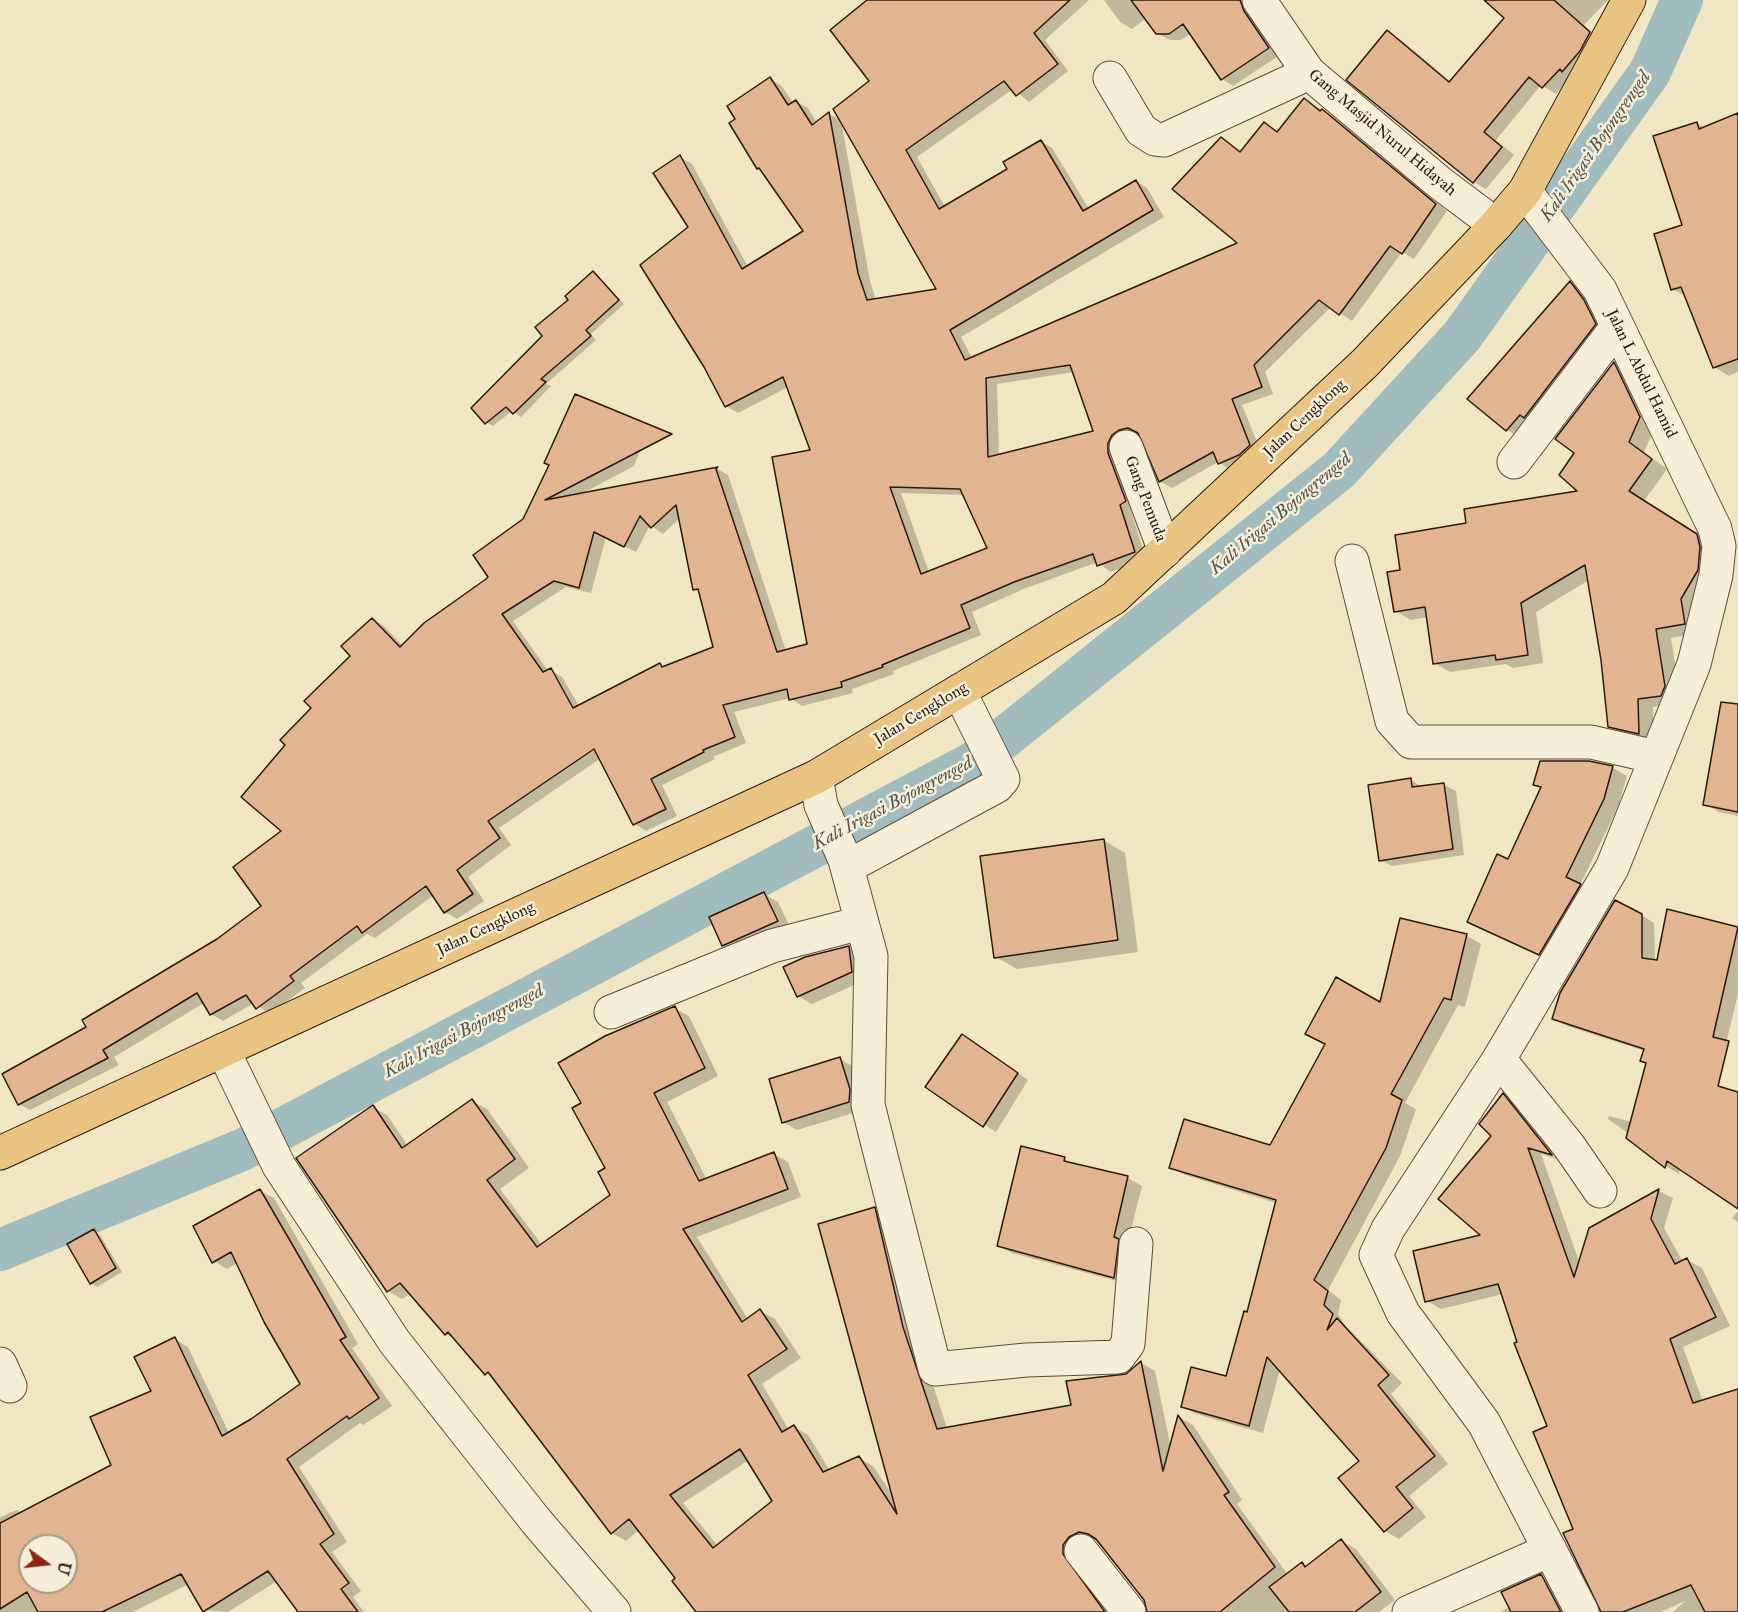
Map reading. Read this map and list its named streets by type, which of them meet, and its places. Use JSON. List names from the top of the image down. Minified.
{"streets":{"main road":["Jalan Cengklong"],"street":["Gang Masjid Nurul Hidayah","Jalan L Abdul Hamid","Gang Pemuda"]},"crossings":[["Gang Masjid Nurul Hidayah","Jalan Cengklong"],["Jalan L Abdul Hamid","Jalan Cengklong"],["Jalan Cengklong","Gang Pemuda"]],"water":["Kali Irigasi Bojongrenged"],"north":"right"}
